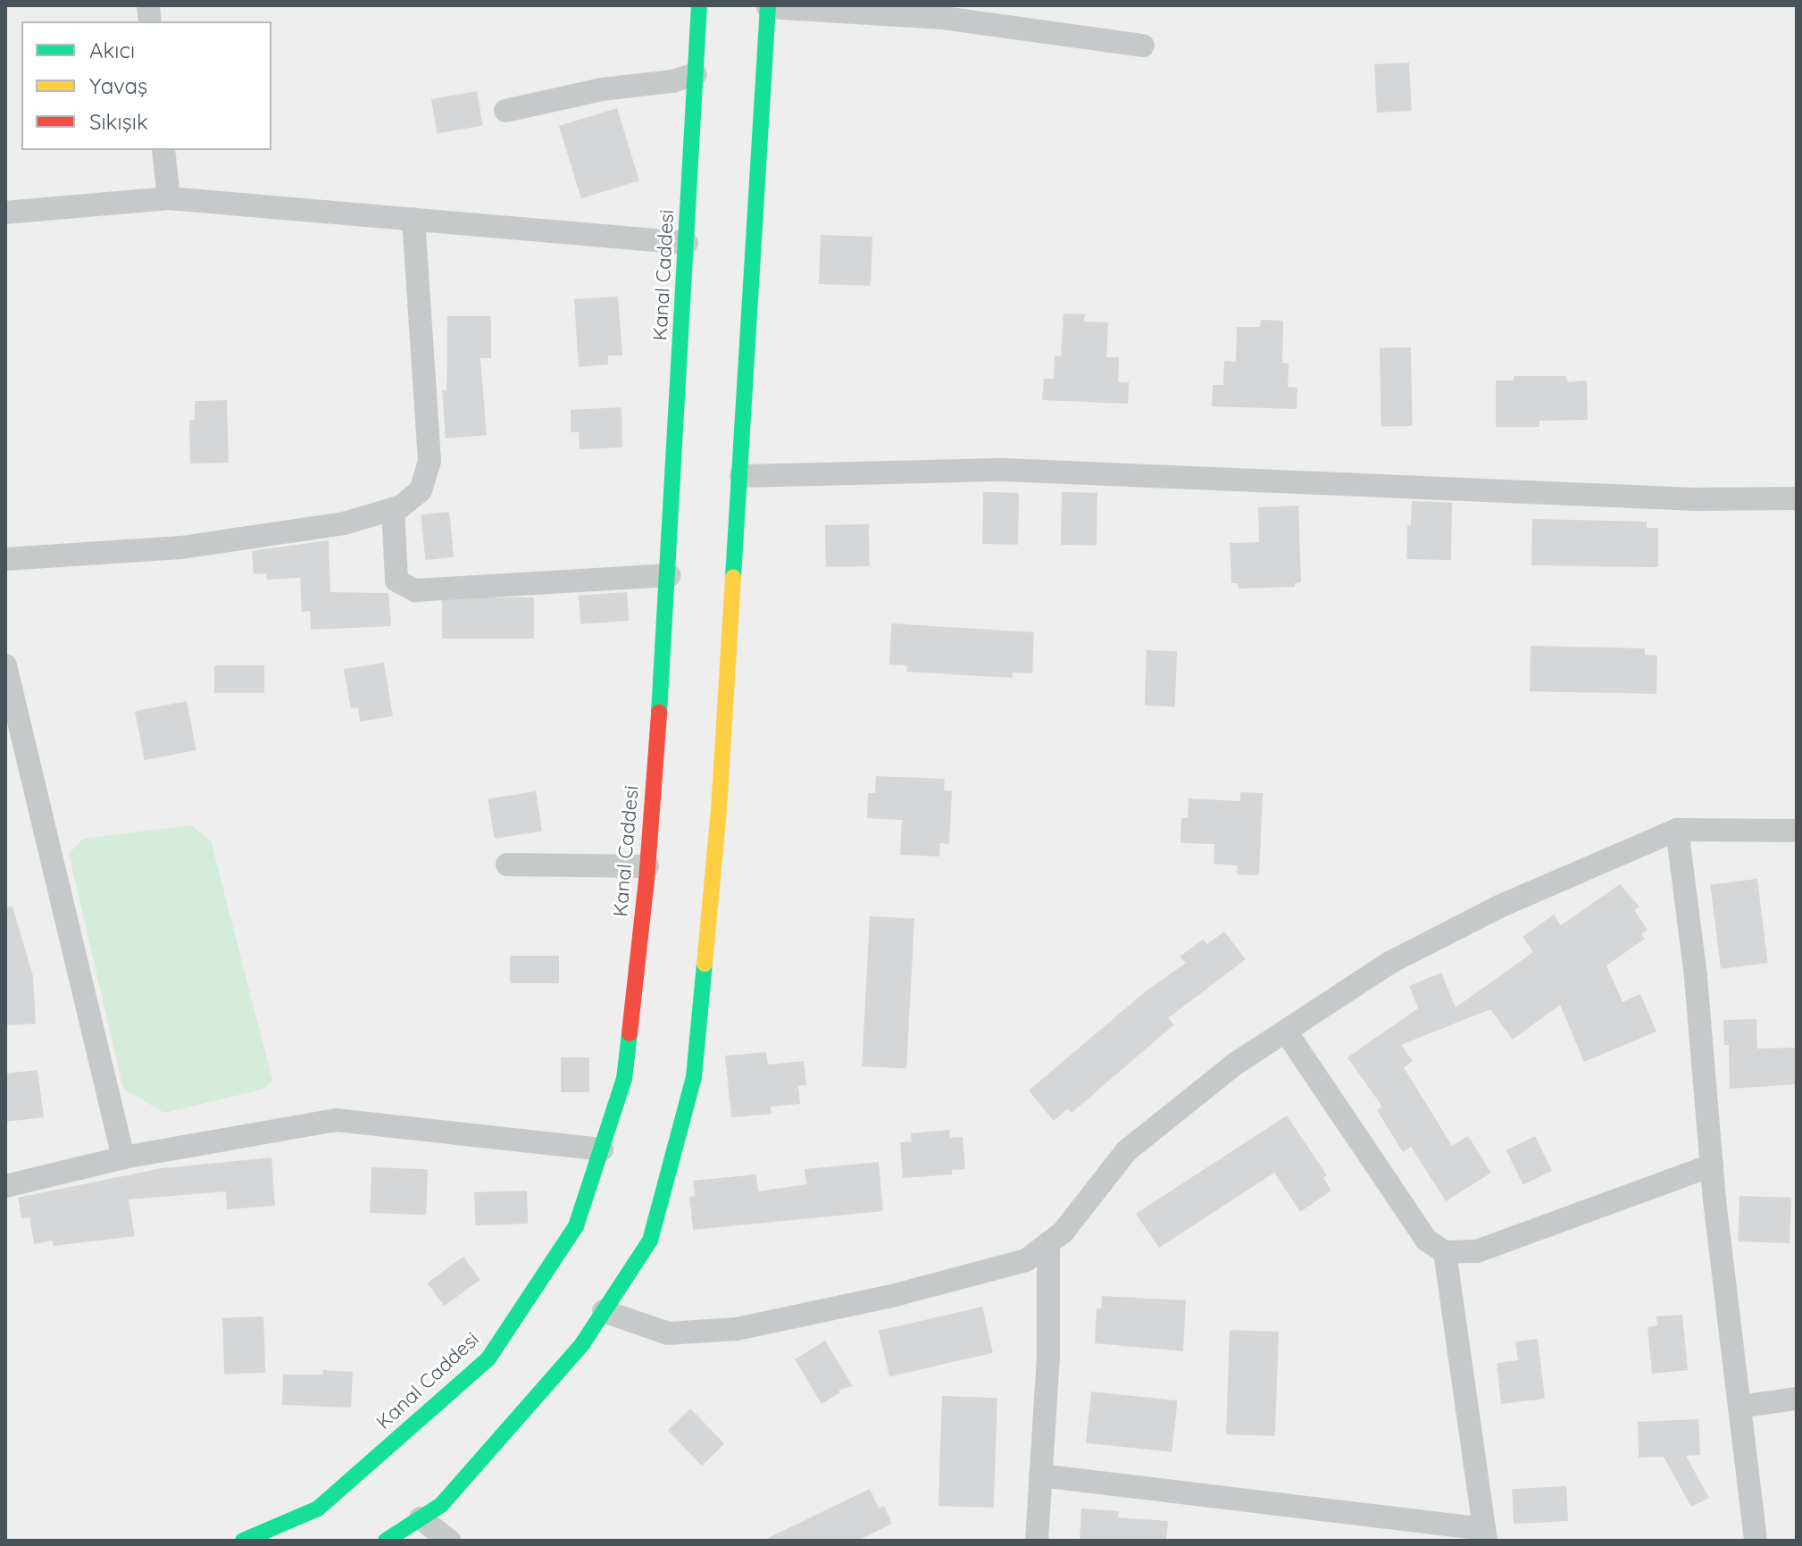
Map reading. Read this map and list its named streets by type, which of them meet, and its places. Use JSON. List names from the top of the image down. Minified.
{"streets":{"main road":["Kanal Caddesi"]},"legend":["Akıcı","Yavaş","Sıkışık"]}
